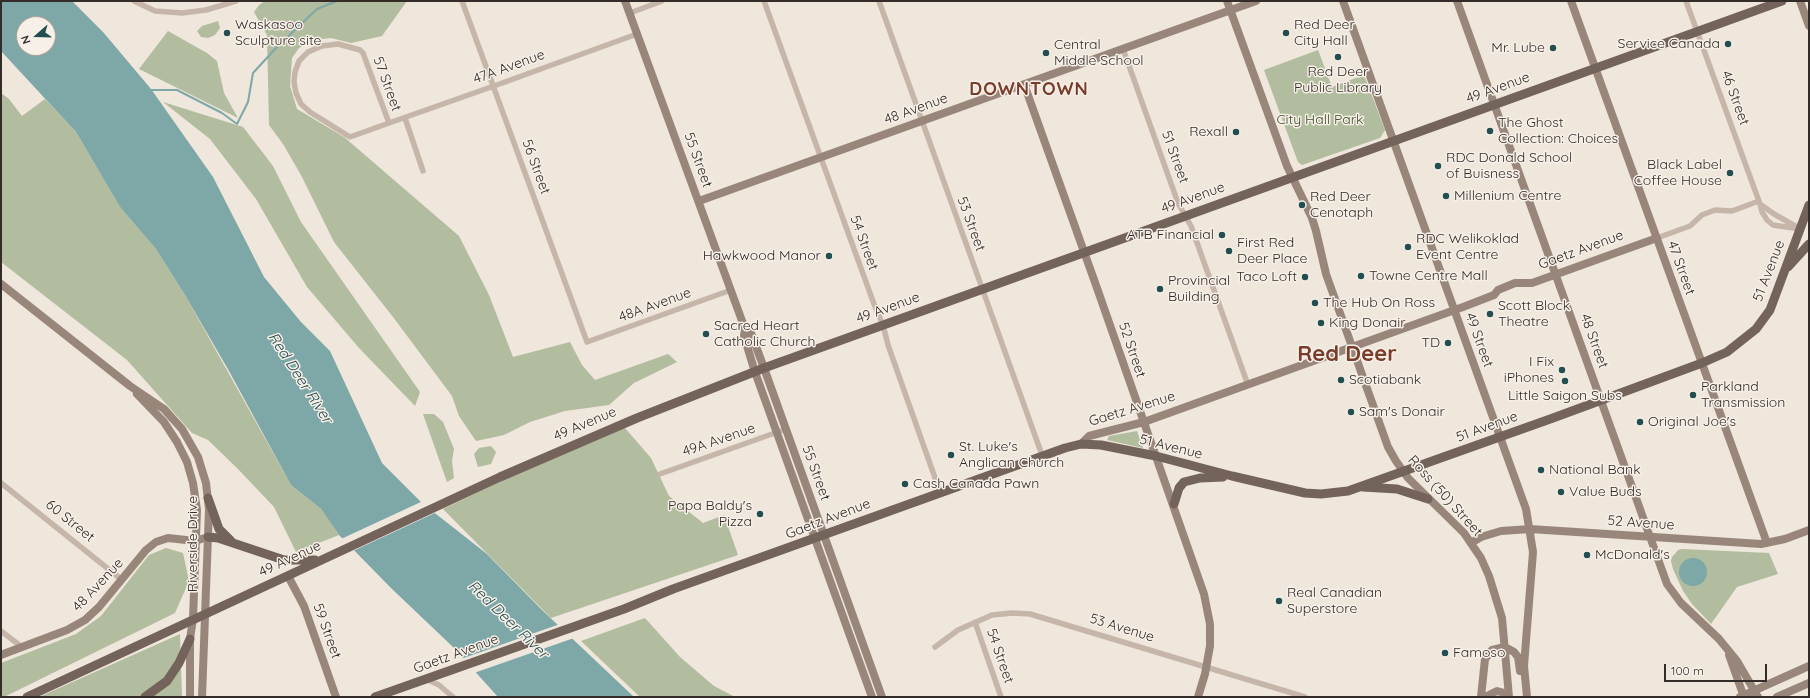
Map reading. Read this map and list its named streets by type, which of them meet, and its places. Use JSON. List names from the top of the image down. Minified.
{"streets":{"main road":["49 Avenue","Gaetz Avenue","51 Avenue"],"street":["47A Avenue","57 Street","46 Street","48 Avenue","51 Street","55 Street","56 Street","53 Street","54 Street","47 Street","48A Avenue","49 Street","48 Street","52 Street","49A Avenue","Ross (50) Street","60 Street","52 Avenue","Riverside Drive","53 Avenue","59 Street"]},"crossings":[["47A Avenue","57 Street"],["47A Avenue","55 Street"],["47A Avenue","56 Street"],["49 Avenue","46 Street"],["49 Avenue","51 Street"],["49 Avenue","55 Street"],["49 Avenue","53 Street"],["49 Avenue","54 Street"],["49 Avenue","47 Street"],["49 Avenue","49 Street"],["49 Avenue","48 Street"],["49 Avenue","52 Street"],["49 Avenue","Ross (50) Street"],["49 Avenue","Riverside Drive"],["49 Avenue","59 Street"],["46 Street","Gaetz Avenue"],["46 Street","51 Avenue"],["48 Avenue","51 Street"],["48 Avenue","55 Street"],["48 Avenue","53 Street"],["48 Avenue","54 Street"],["48 Avenue","52 Street"],["48 Avenue","Ross (50) Street"],["48 Avenue","60 Street"],["48 Avenue","Riverside Drive"],["51 Street","Gaetz Avenue"],["55 Street","Gaetz Avenue"],["55 Street","48A Avenue"],["55 Street","49A Avenue"],["56 Street","48A Avenue"],["53 Street","Gaetz Avenue"],["54 Street","Gaetz Avenue"],["54 Street","53 Avenue"],["Gaetz Avenue","47 Street"],["Gaetz Avenue","51 Avenue"],["Gaetz Avenue","49 Street"],["Gaetz Avenue","48 Street"],["Gaetz Avenue","52 Street"],["Gaetz Avenue","Ross (50) Street"],["47 Street","51 Avenue"],["47 Street","52 Avenue"],["51 Avenue","49 Street"],["51 Avenue","48 Street"],["51 Avenue","52 Street"],["51 Avenue","Ross (50) Street"],["49 Street","52 Avenue"],["48 Street","52 Avenue"],["52 Street","53 Avenue"],["Ross (50) Street","52 Avenue"]],"districts":["DOWNTOWN","Red Deer"],"water":["Red Deer River"],"parks":["City Hall Park"],"places":["Waskasoo Sculpture site","Red Deer City Hall","Service Canada","Mr. Lube","Central Middle School","Red Deer Public Library","The Ghost Collection: Choices","Rexall","RDC Donald School of Buisness","Black Label Coffee House","Millenium Centre","Red Deer Cenotaph","ATB Financial","RDC Welikoklad Event Centre","First Red Deer Place","Hawkwood Manor","Towne Centre Mall","Taco Loft","Provincial Building","The Hub On Ross","Scott Block Theatre","King Donair","Sacred Heart Catholic Church","TD","I Fix iPhones","Scotiabank","Little Saigon Subs","Parkland Transmission","Sam's Donair","Original Joe's","St. Luke's Anglican Church","National Bank","Cash Canada Pawn","Value Buds","Papa Baldy's Pizza","McDonald's","Real Canadian Superstore","Famoso"],"scale_bar":"100 m","north":"left"}
